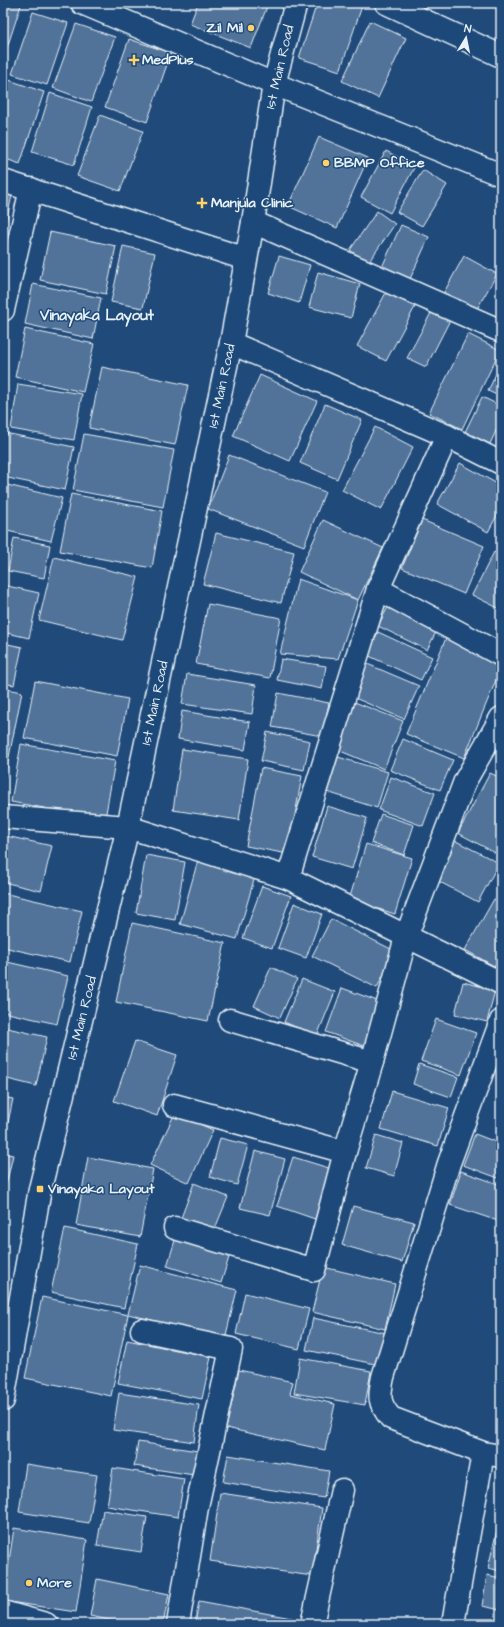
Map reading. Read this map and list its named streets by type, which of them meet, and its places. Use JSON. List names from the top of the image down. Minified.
{"streets":{"street":["1st Main Road"]},"districts":["Vinayaka Layout"],"places":{"other":["Zil Mil","BBMP Office","More"],"health":["MedPlus","Manjula Clinic"],"transit":["Vinayaka Layout"]},"north":"top"}
